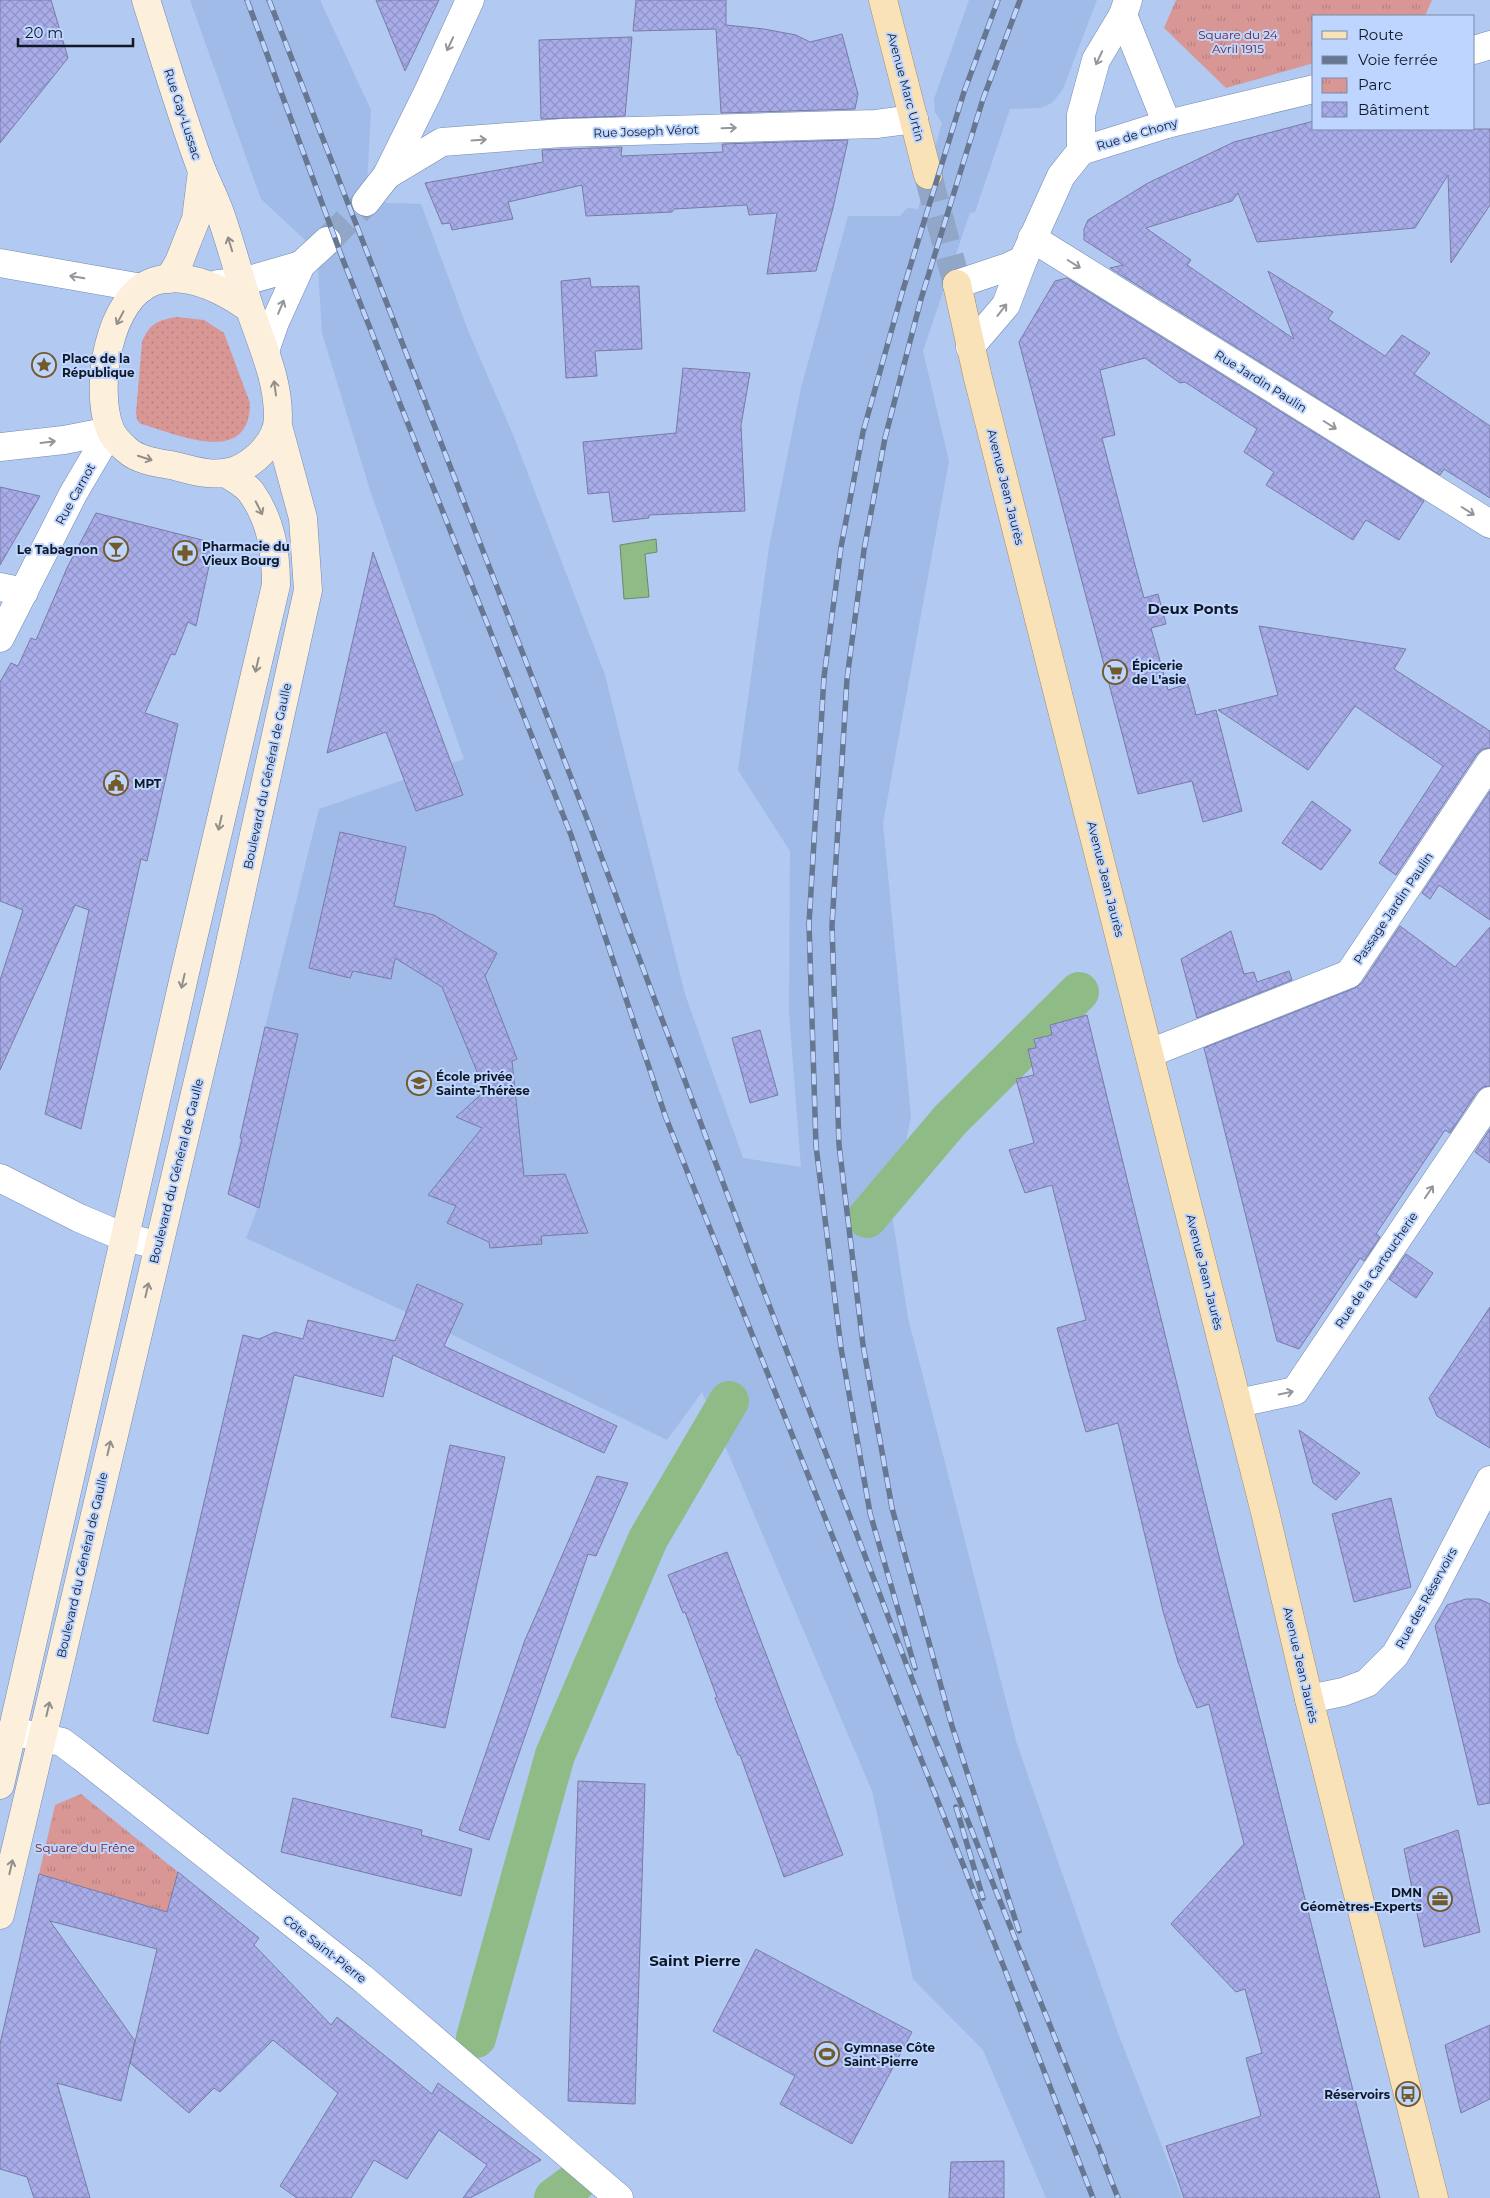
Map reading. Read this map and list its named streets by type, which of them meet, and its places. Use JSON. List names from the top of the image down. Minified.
{"streets":{"main road":["Avenue Marc Urtin","Avenue Jean Jaurès"],"street":["Rue Gay-Lussac","Rue Joseph Vérot","Rue de Chony","Rue Jardin Paulin","Rue Carnot","Boulevard du Général de Gaulle","Passage Jardin Paulin","Rue de la Cartoucherie","Rue des Réservoirs","Côte Saint-Pierre"]},"crossings":[["Avenue Marc Urtin","Rue Joseph Vérot"],["Rue de Chony","Rue Jardin Paulin"],["Rue de Chony","Avenue Jean Jaurès"],["Avenue Jean Jaurès","Passage Jardin Paulin"],["Avenue Jean Jaurès","Rue de la Cartoucherie"],["Avenue Jean Jaurès","Rue des Réservoirs"],["Boulevard du Général de Gaulle","Côte Saint-Pierre"]],"one_way":["Rue Joseph Vérot","Rue Jardin Paulin","Rue de la Cartoucherie"],"districts":["Deux Ponts","Saint Pierre"],"parks":["Square du 24 Avril 1915","Square du Frêne"],"places":{"place":["Place de la République"],"bar":["Le Tabagnon"],"pharmacy":["Pharmacie du Vieux Bourg"],"supermarket":["Épicerie de L'asie"],"public building":["MPT"],"school or university":["École privée Sainte-Thérèse"],"office":["DMN Géomètres-Experts"],"sports":["Gymnase Côte Saint-Pierre"],"bus stop":["Réservoirs"]},"legend":["Route","Voie ferrée","Parc","Bâtiment"],"scale_bar":"20 m"}
